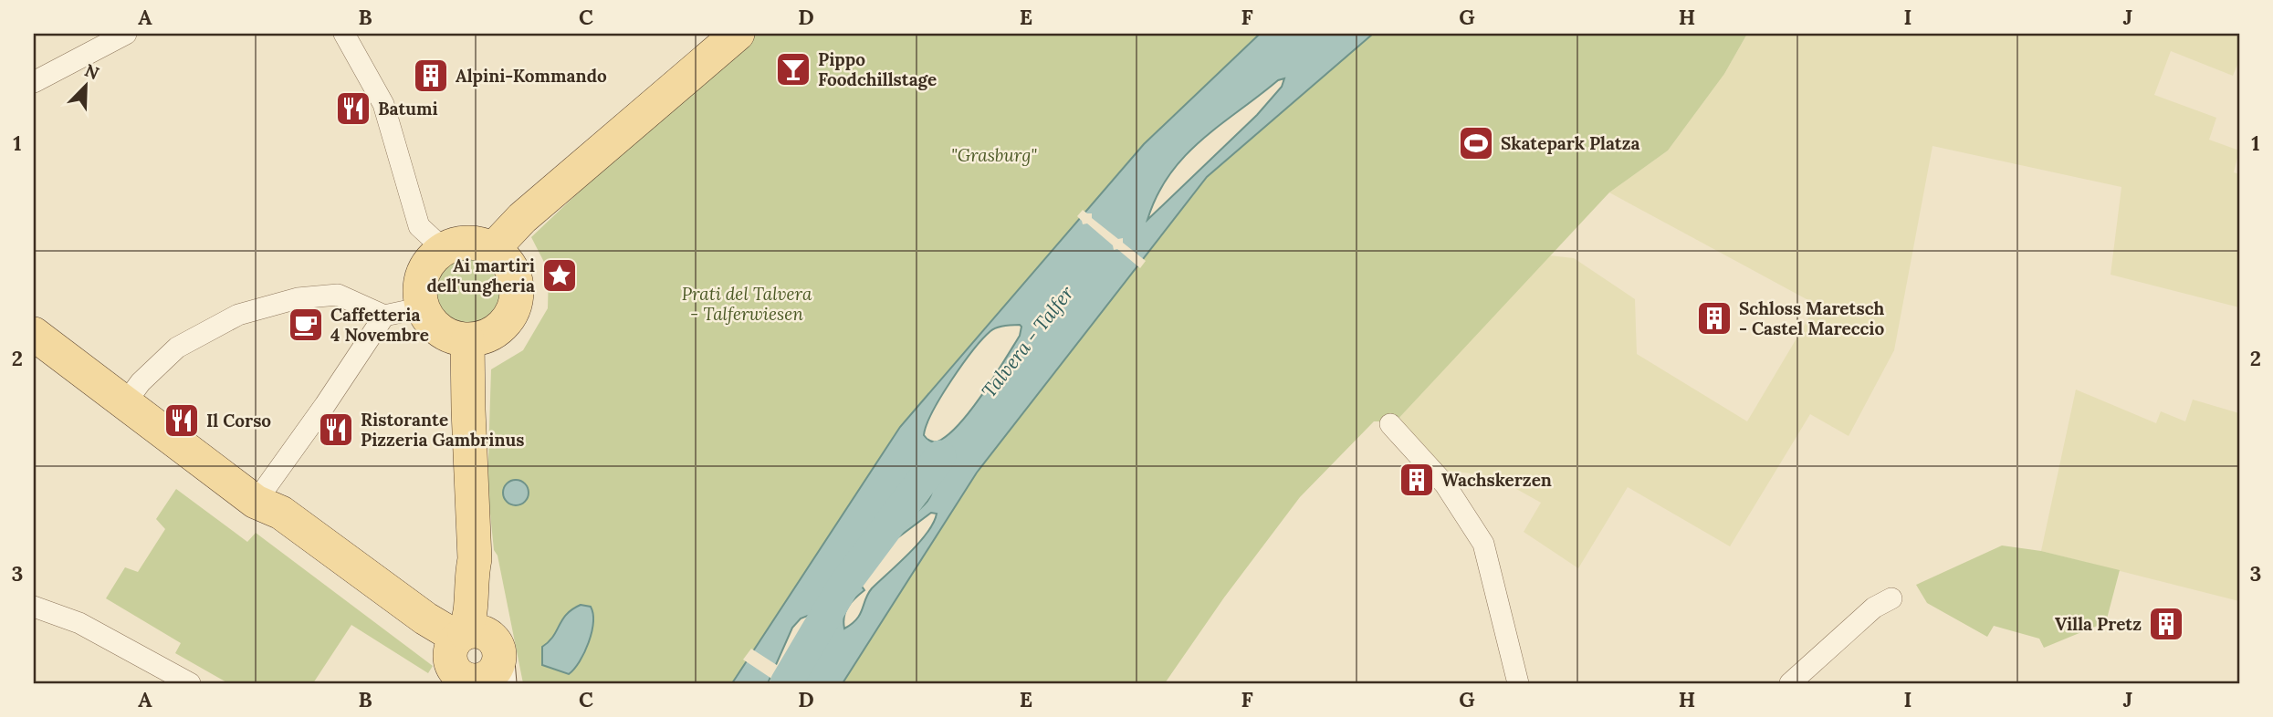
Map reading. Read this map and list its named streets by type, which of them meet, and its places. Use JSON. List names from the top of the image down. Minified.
{"water":["Talvera - Talfer"],"parks":["\"Grasburg\"","Prati del Talvera - Talferwiesen"],"places":{"bar":["Pippo Foodchillstage"],"building":["Alpini-Kommando","Schloss Maretsch - Castel Mareccio","Wachskerzen","Villa Pretz"],"restaurant":["Batumi","Il Corso","Ristorante Pizzeria Gambrinus"],"sports":["Skatepark Platza"],"place":["Ai martiri dell'ungheria"],"cafe":["Caffetteria 4 Novembre"]},"north":"top right","grid":{"columns":["A","B","C","D","E","F","G","H","I","J"],"rows":["1","2","3"]}}
